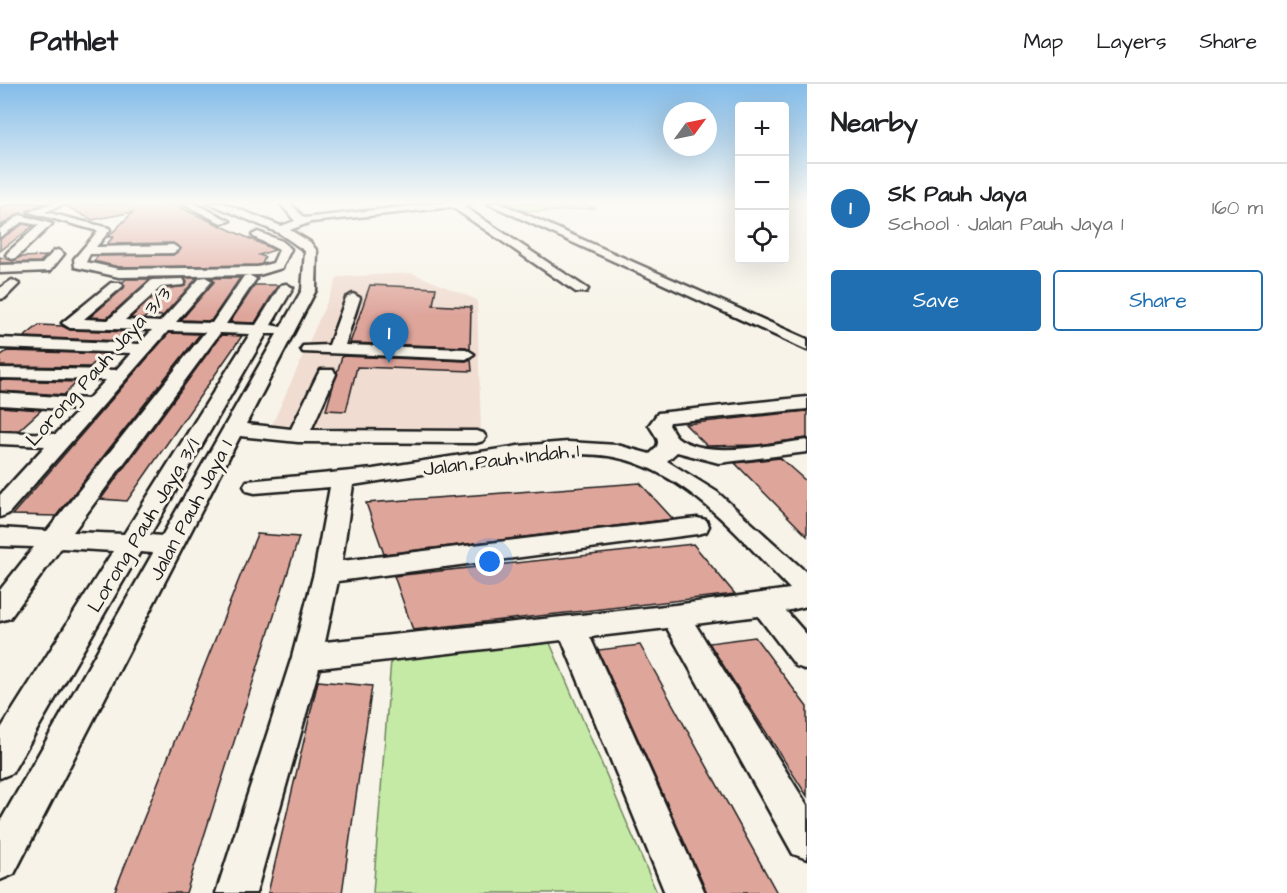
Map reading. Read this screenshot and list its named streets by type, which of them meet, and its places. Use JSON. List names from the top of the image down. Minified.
{"streets":{"street":["Lorong Pauh Jaya 3/3","Jalan Pauh Indah 1","Jalan Pauh Jaya 1","Lorong Pauh Jaya 3/1"]},"north":"top right","page":{"header":"Pathlet","nav":["Map","Layers","Share"],"heading":"Nearby","map_buttons":["+","−"],"list":[{"mark":"1","name":"SK Pauh Jaya","note":"School · Jalan Pauh Jaya 1","value":"160 m"}],"buttons":["Save","Share"],"pins":"1"}}
